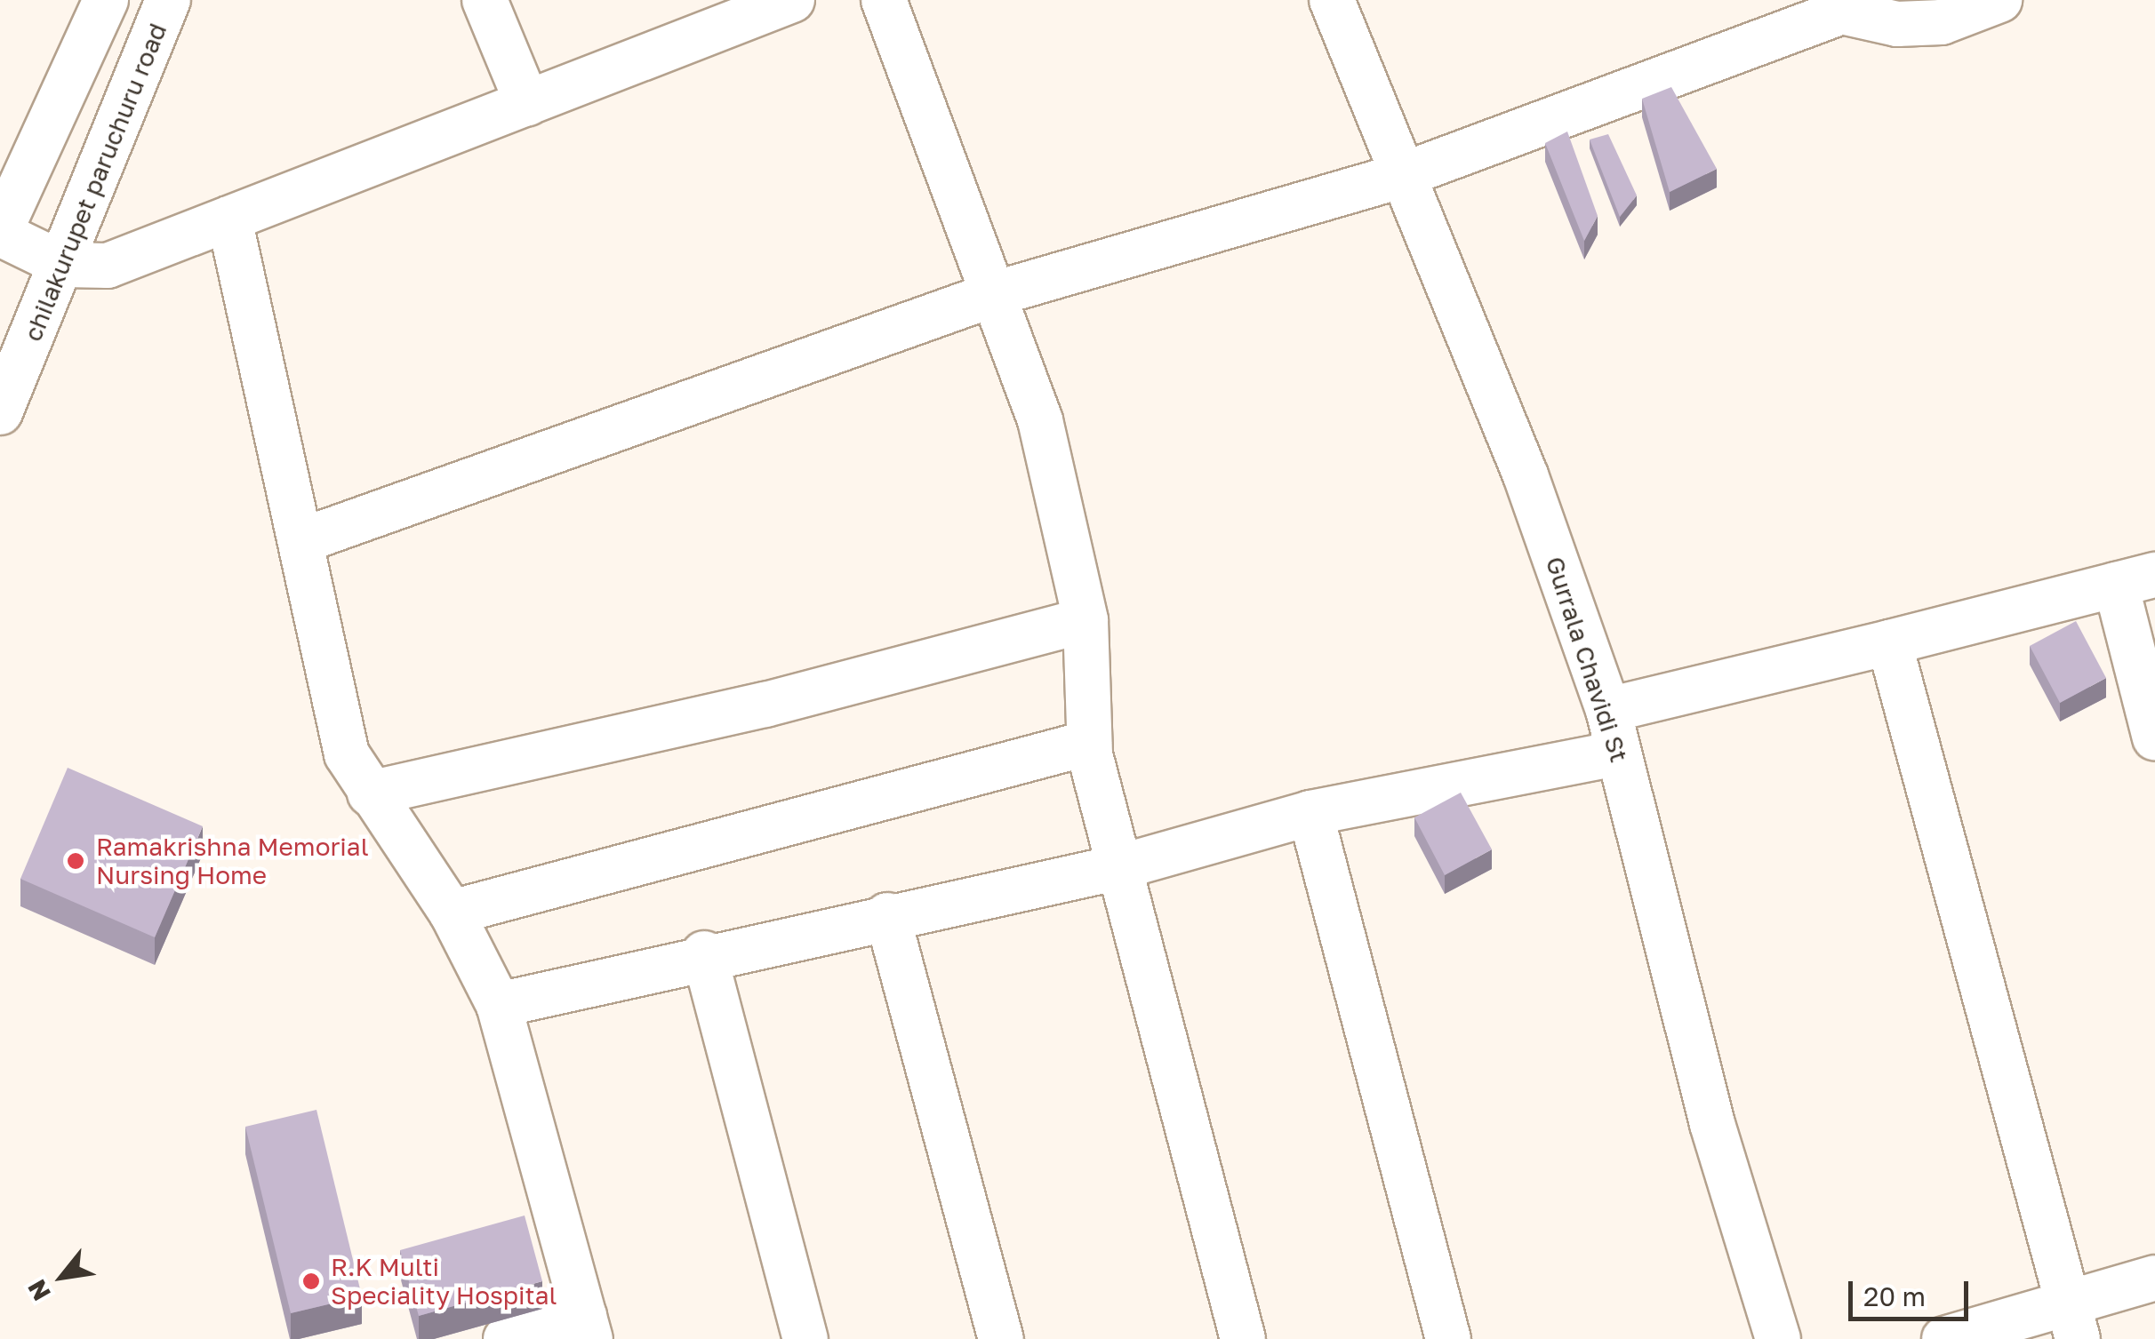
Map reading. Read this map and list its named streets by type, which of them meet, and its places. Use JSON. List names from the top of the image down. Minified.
{"streets":{"street":["chilakurupet paruchuru road","Gurrala Chavidi St"]},"places":["Ramakrishna Memorial Nursing Home","R.K Multi Speciality Hospital"],"scale_bar":"20 m","north":"bottom left"}
